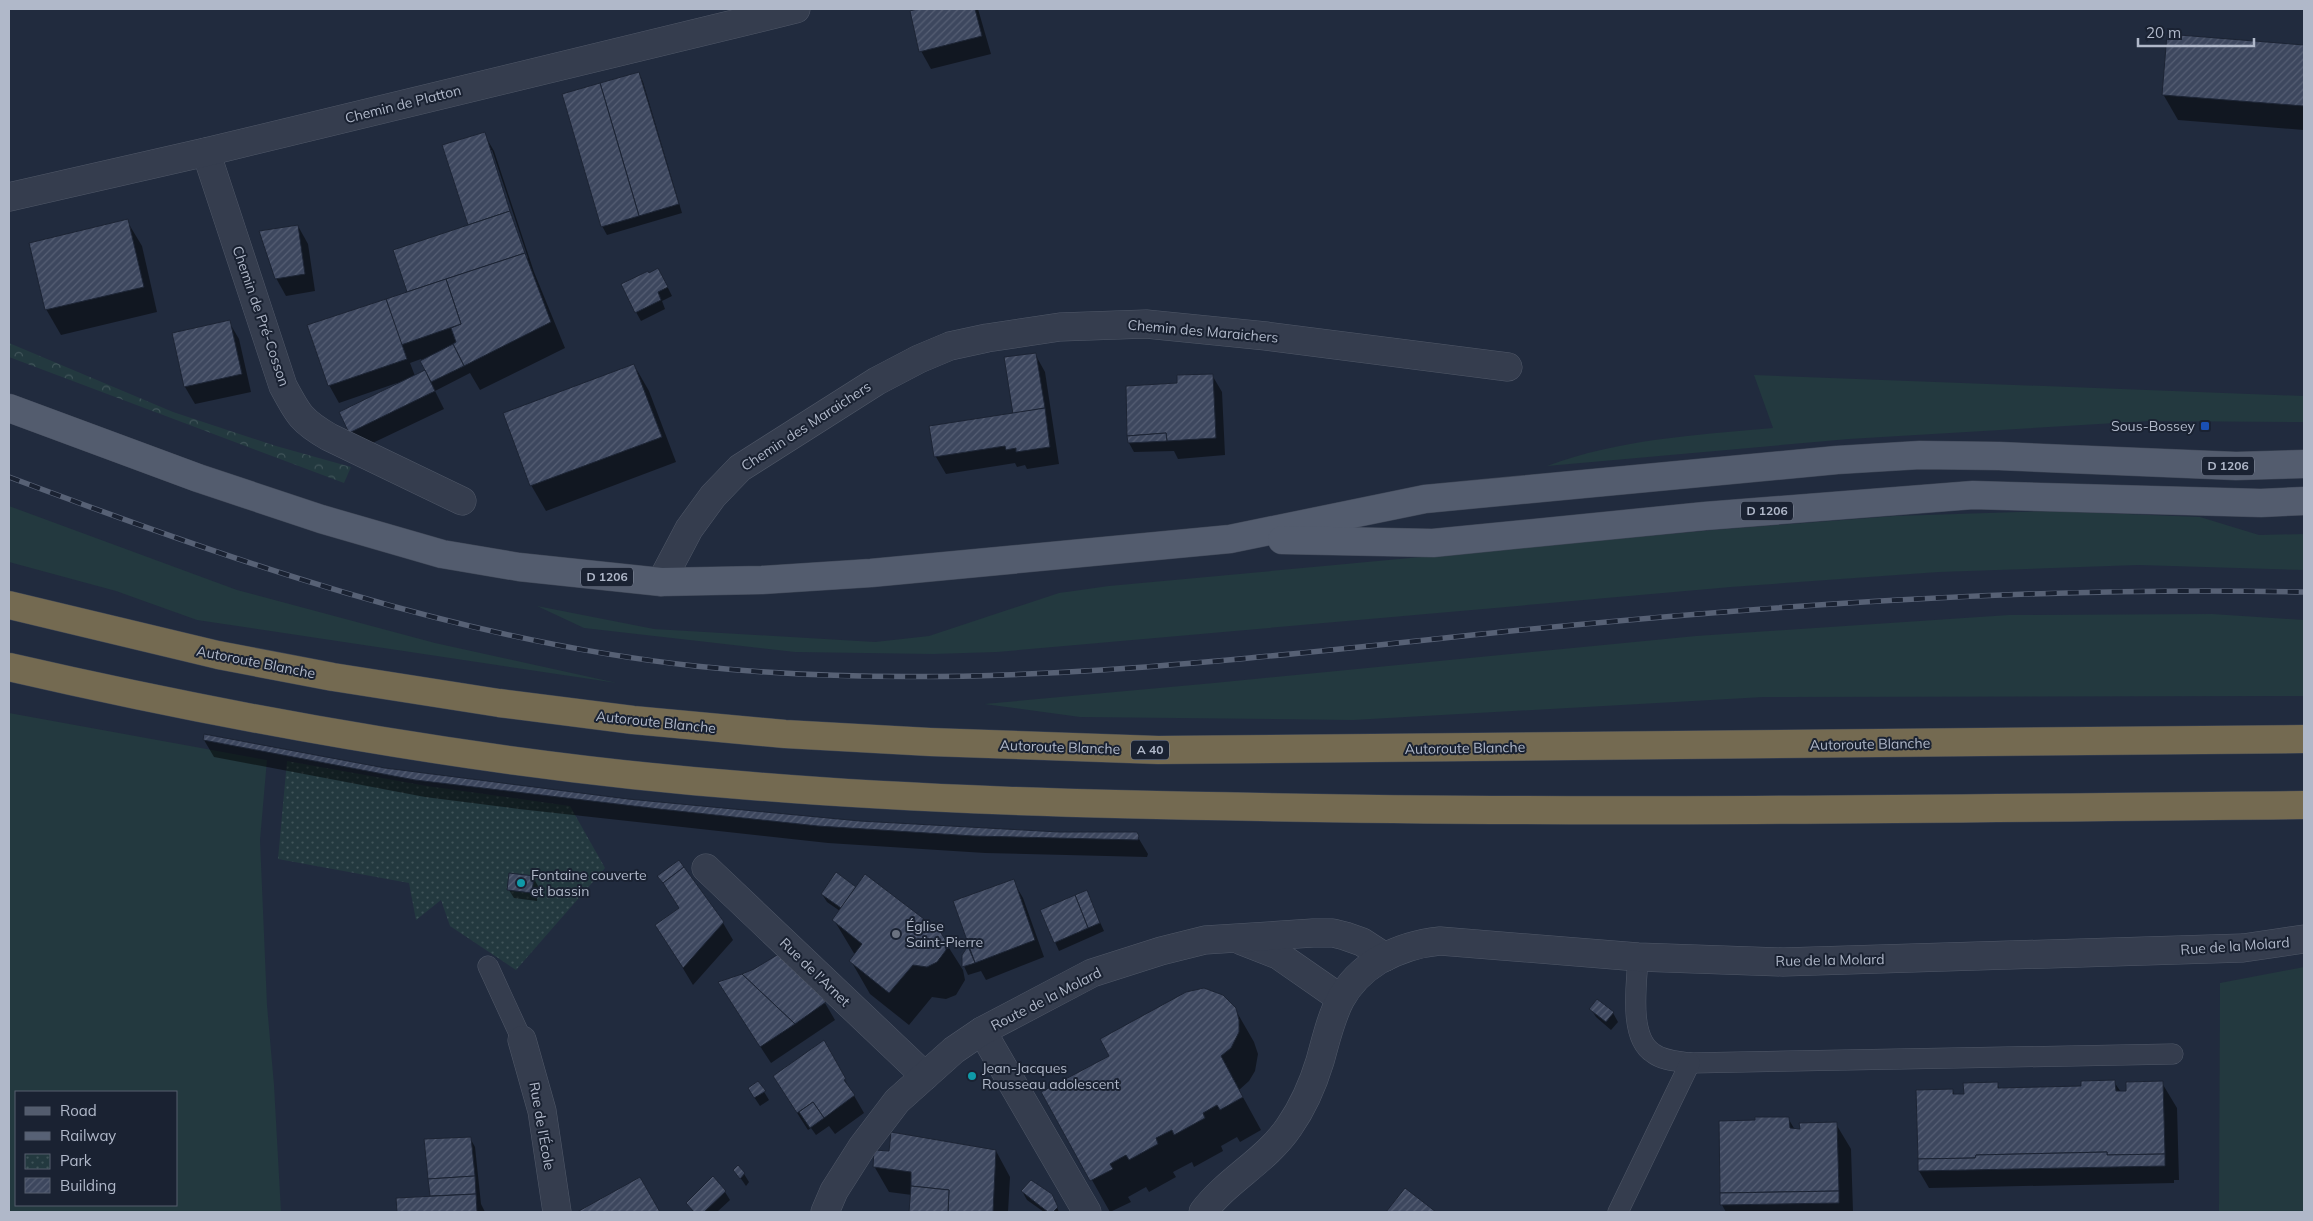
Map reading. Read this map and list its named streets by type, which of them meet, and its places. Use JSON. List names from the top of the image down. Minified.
{"streets":{"highway":["Autoroute Blanche","A 40"],"main road":["D 1206"],"street":["Chemin de Platton","Chemin de Pré-Cosson","Chemin des Maraichers","Rue de la Molard","Rue de l'Arnet","Route de la Molard","Rue de l'École"]},"crossings":[["Chemin de Platton","Chemin de Pré-Cosson"],["Chemin des Maraichers","D 1206"],["Rue de la Molard","Route de la Molard"],["Rue de l'Arnet","Route de la Molard"]],"places":{"transit":["Sous-Bossey"],"other":["Fontaine couverte et bassin","Église Saint-Pierre","Jean-Jacques Rousseau adolescent"]},"legend":["Road","Railway","Park","Building"],"scale_bar":"20 m"}
